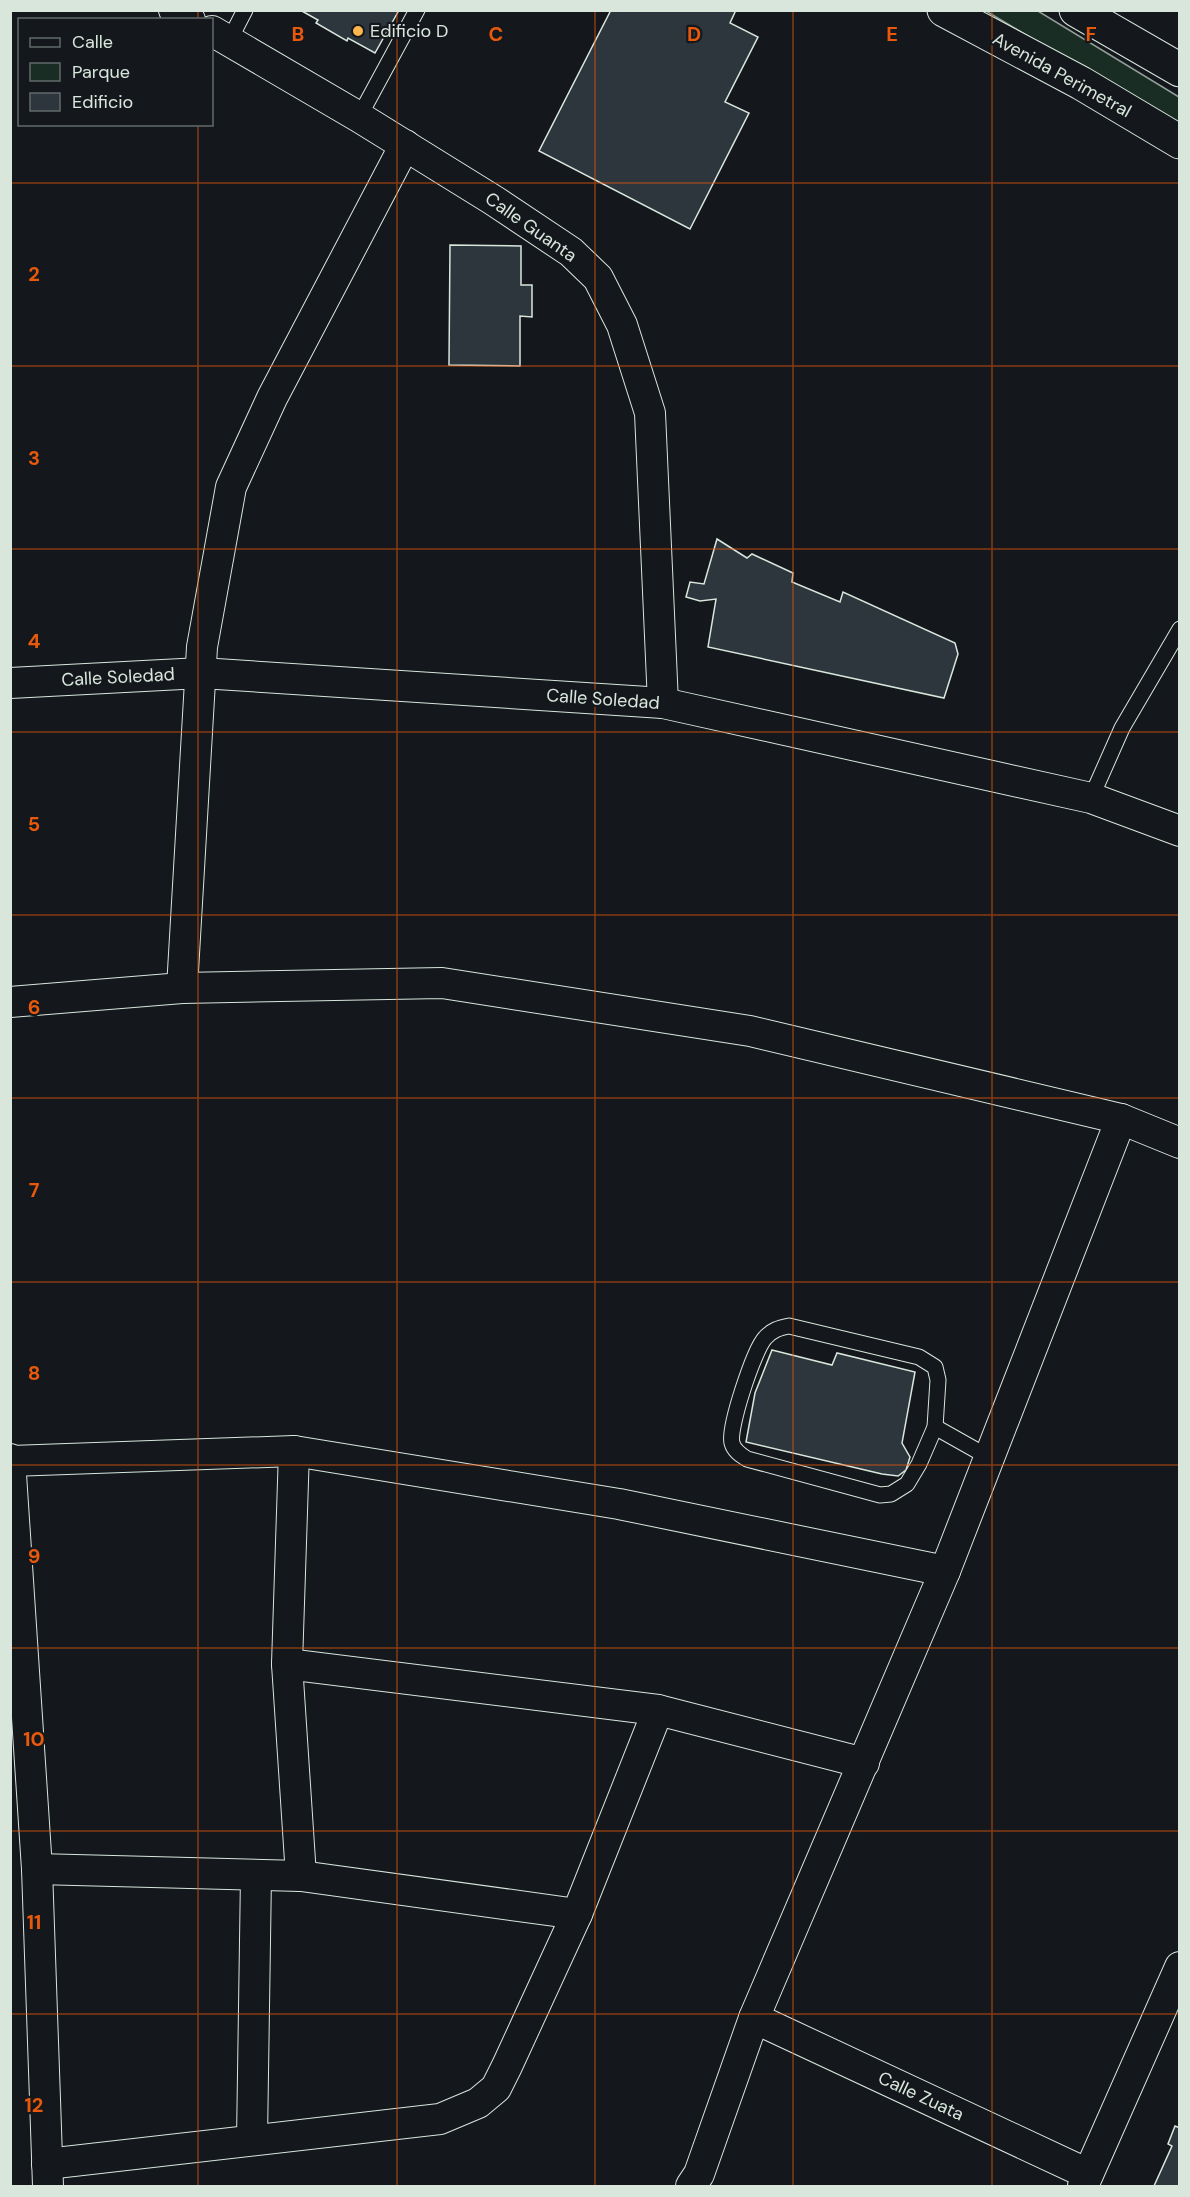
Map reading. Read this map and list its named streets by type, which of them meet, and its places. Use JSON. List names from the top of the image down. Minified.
{"streets":{"main road":["Avenida Perimetral"],"street":["Calle Guanta","Calle Soledad","Calle Zuata"]},"crossings":[["Calle Guanta","Calle Soledad"]],"places":["Edificio D"],"legend":["Calle","Parque","Edificio"],"grid":{"columns":["B","C","D","E","F"],"rows":["2","3","4","5","6","7","8","9","10","11","12"]}}
